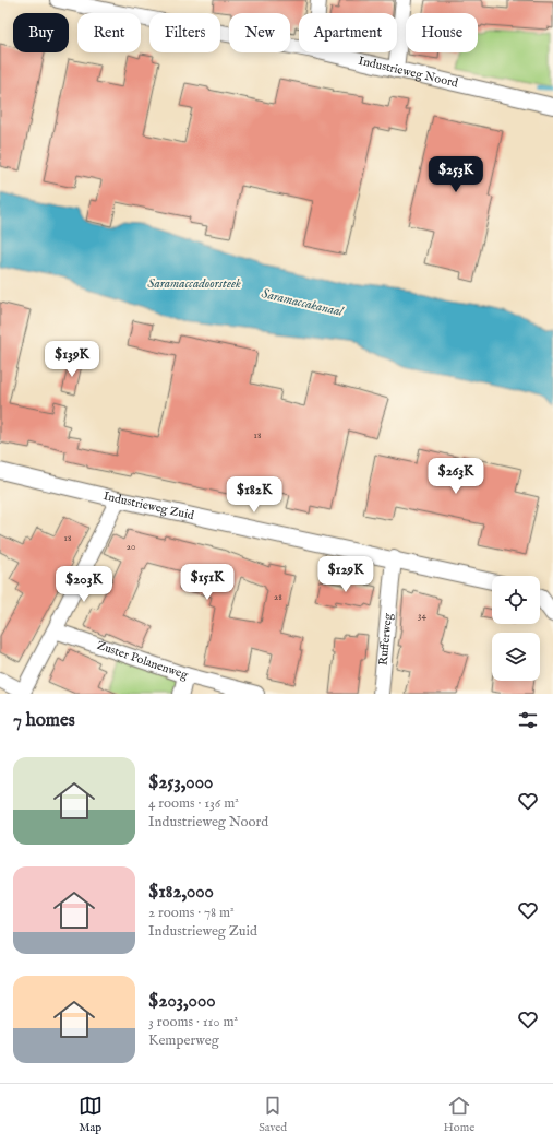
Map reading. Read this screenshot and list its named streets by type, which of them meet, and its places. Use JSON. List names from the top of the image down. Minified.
{"streets":{"street":["Industrieweg Noord","Industrieweg Zuid","Rufferweg","Zuster Polanenweg"]},"crossings":[["Industrieweg Zuid","Rufferweg"]],"water":["Saramaccadoorsteek","Saramaccakanaal"],"house_numbers":["18","18","20","28","34"],"page":{"chip":["Buy","Rent","Filters","New","Apartment","House"],"price":["$253K","$139K","$263K","$182K","$129K","$151K","$203K"],"heading":"7 homes","list":[{"name":"$253,000","note":"4 rooms · 136 m² · Industrieweg Noord"},{"name":"$182,000","note":"2 rooms · 78 m² · Industrieweg Zuid"},{"name":"$203,000","note":"3 rooms · 110 m² · Kemperweg"}],"tabs":["Map","Saved","Home"]}}
